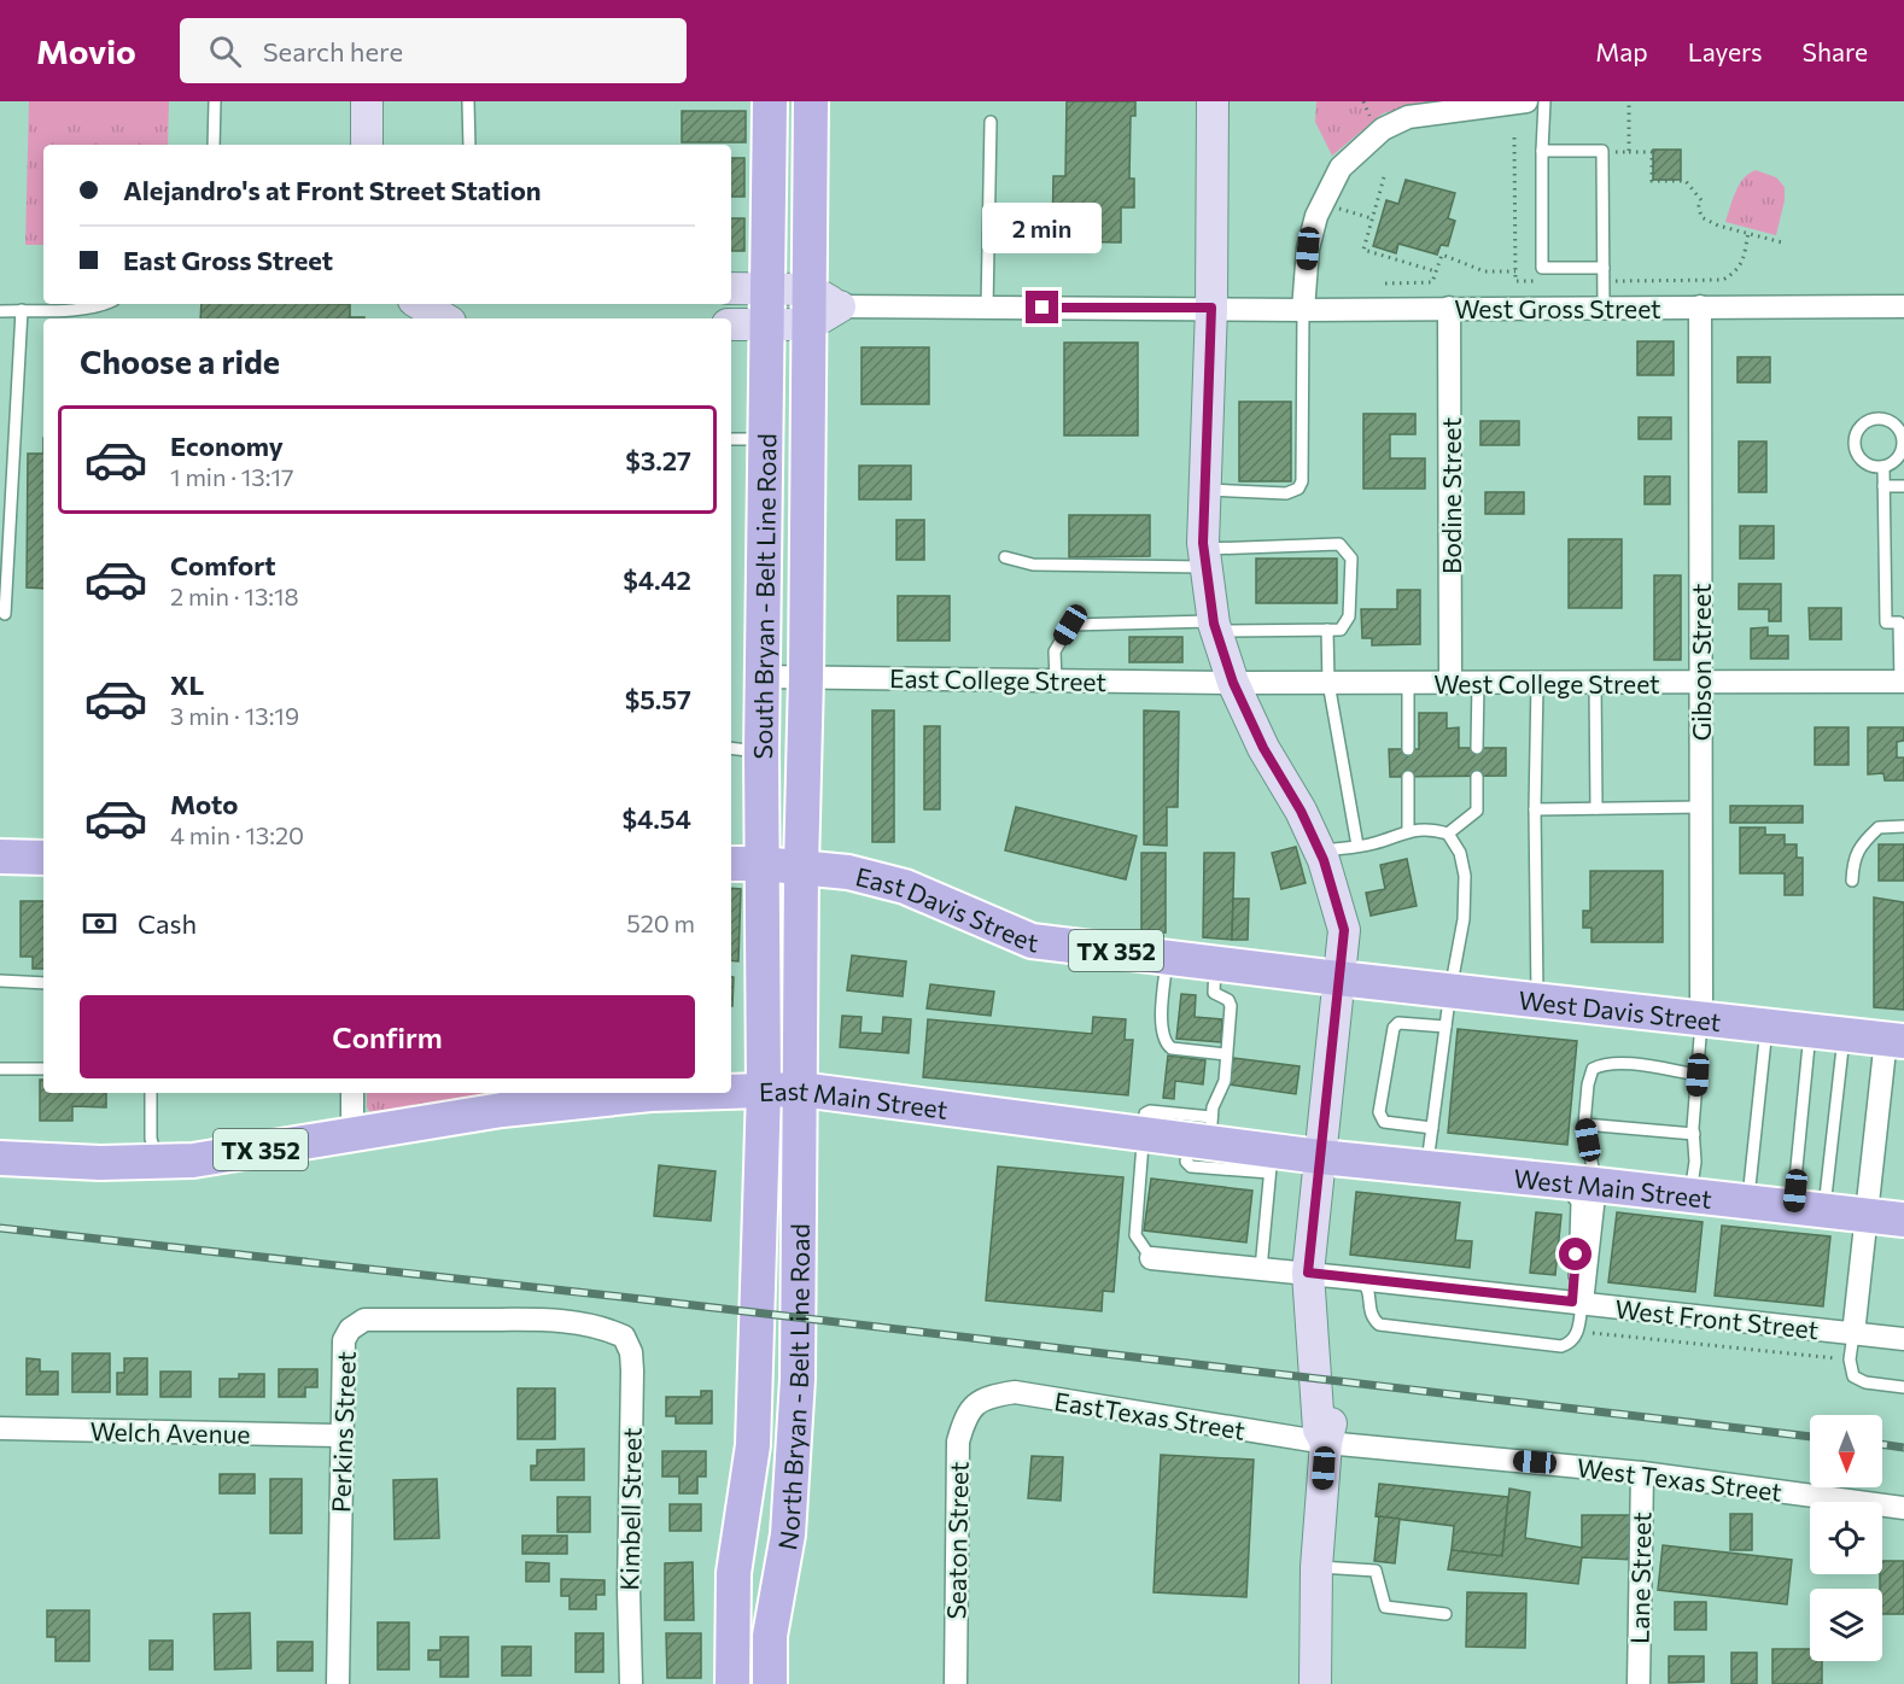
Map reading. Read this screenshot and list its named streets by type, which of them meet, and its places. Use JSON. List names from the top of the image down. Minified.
{"streets":{"main road":["South Bryan - Belt Line Road","East Davis Street","TX 352","West Davis Street","East Main Street","West Main Street","North Bryan - Belt Line Road"],"street":["West Gross Street","Bodine Street","Gibson Street","East College Street","West College Street","West Front Street","EastTexas Street","Welch Avenue","Perkins Street","West Texas Street","Kimbell Street","Seaton Street","Lane Street"]},"crossings":[["West Gross Street","Bodine Street"],["West Gross Street","Gibson Street"],["Bodine Street","West College Street"],["South Bryan - Belt Line Road","East College Street"],["South Bryan - Belt Line Road","East Davis Street"],["South Bryan - Belt Line Road","East Main Street"],["South Bryan - Belt Line Road","North Bryan - Belt Line Road"],["Gibson Street","West College Street"],["Gibson Street","West Davis Street"],["East College Street","West College Street"],["East Davis Street","West Davis Street"],["East Main Street","West Main Street"],["East Main Street","North Bryan - Belt Line Road"],["EastTexas Street","West Texas Street"],["EastTexas Street","Seaton Street"],["Welch Avenue","Perkins Street"],["Perkins Street","Kimbell Street"],["West Texas Street","Lane Street"]],"north":"bottom","page":{"header":"Movio","search":"Search here","nav":["Map","Layers","Share"],"banner":["Alejandro's at Front Street Station","East Gross Street"],"bubble":"2 min","heading":"Choose a ride","list":[{"name":"Economy","note":"1 min · 13:17","value":"$3.27"},{"name":"Comfort","note":"2 min · 13:18","value":"$4.42"},{"name":"XL","note":"3 min · 13:19","value":"$5.57"},{"name":"Moto","note":"4 min · 13:20","value":"$4.54"}],"pay":["Cash","520 m"],"buttons":"Confirm"}}
